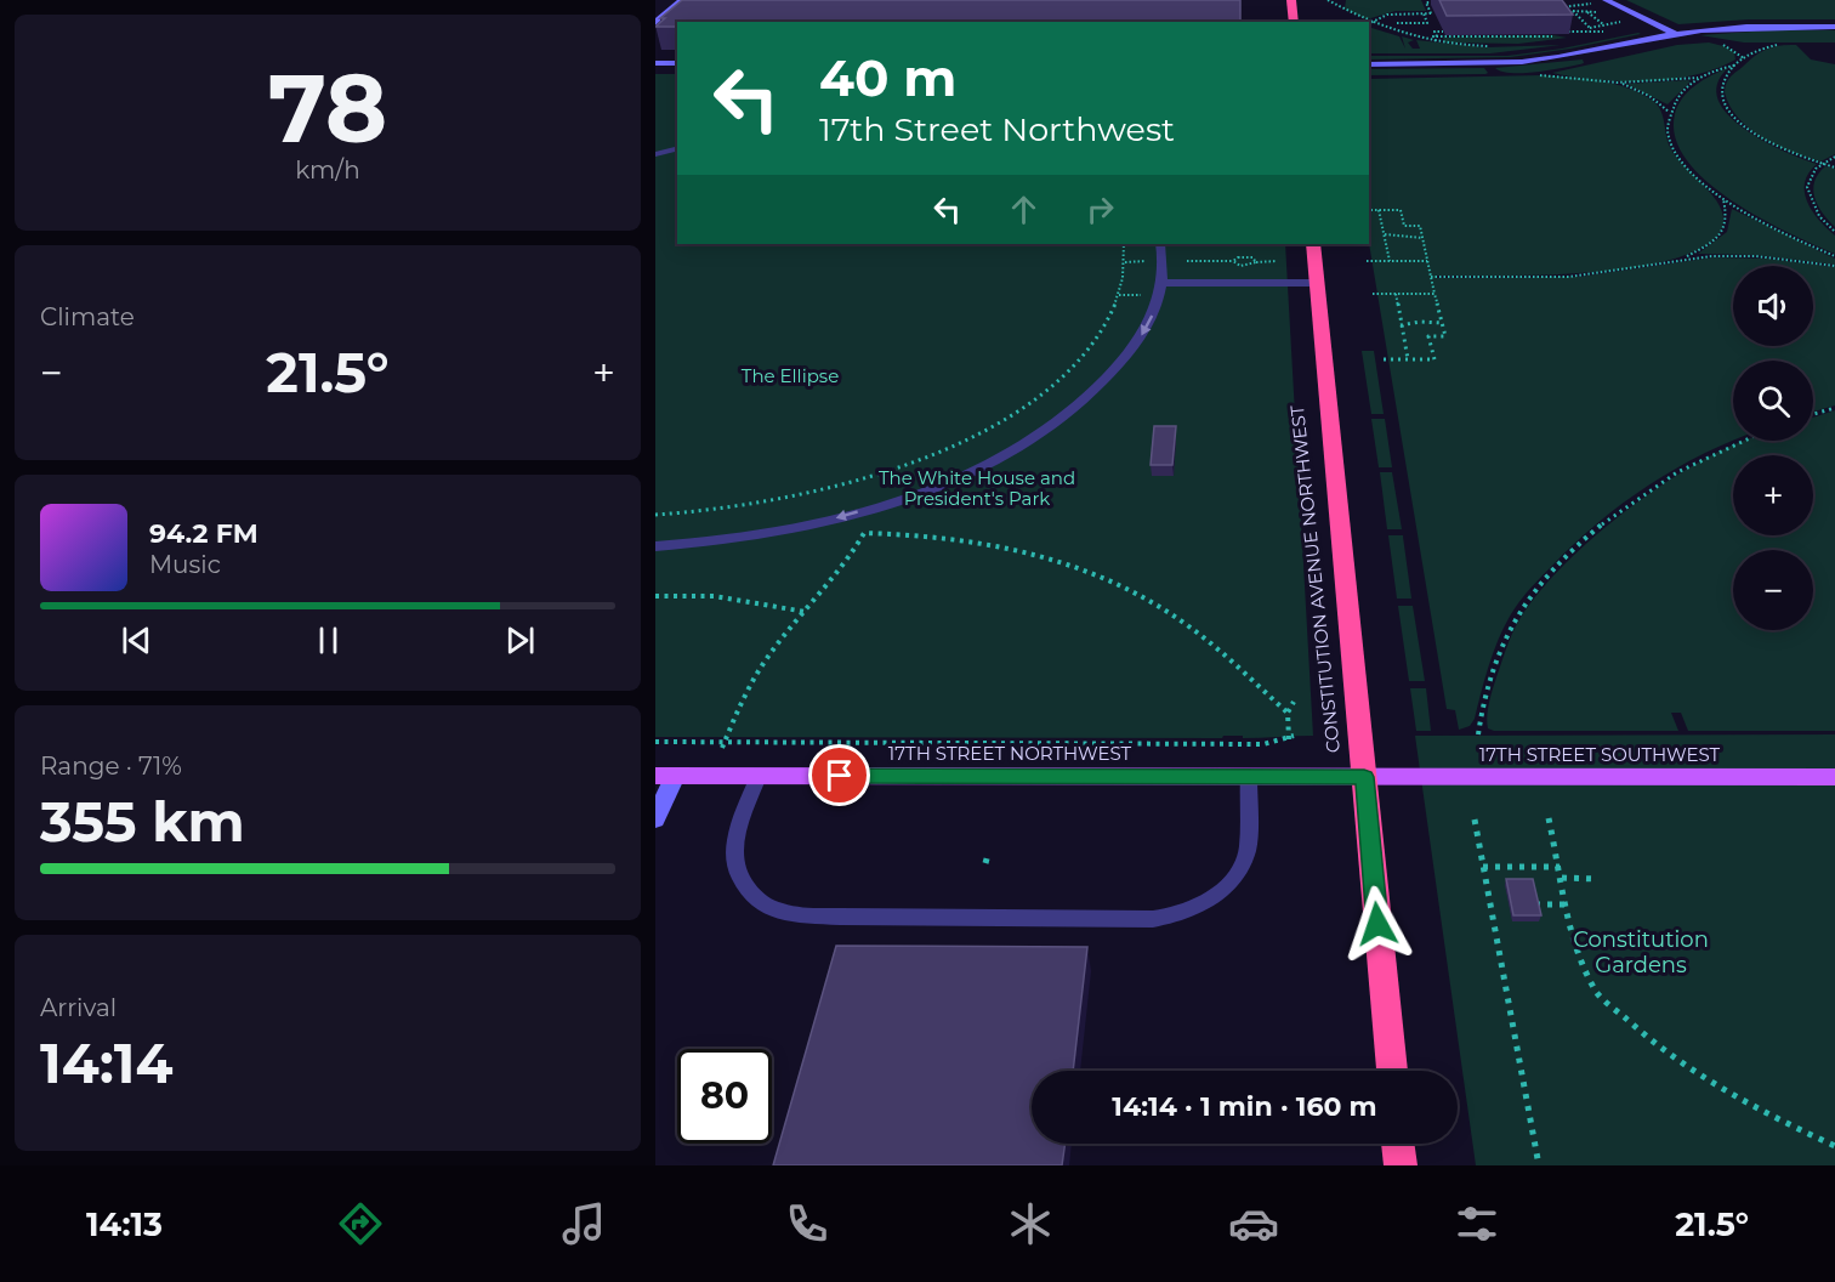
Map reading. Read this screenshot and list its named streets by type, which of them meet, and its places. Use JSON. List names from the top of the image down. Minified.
{"streets":{"highway":["CONSTITUTION AVENUE NORTHWEST"],"main road":["17TH STREET NORTHWEST","17TH STREET SOUTHWEST"]},"crossings":[["CONSTITUTION AVENUE NORTHWEST","17TH STREET NORTHWEST"],["CONSTITUTION AVENUE NORTHWEST","17TH STREET SOUTHWEST"],["17TH STREET NORTHWEST","17TH STREET SOUTHWEST"]],"parks":["The Ellipse","The White House and President's Park","Constitution Gardens"],"page":{"tile":[["78","km/h"],"Climate",["Range · 71%","355 km"],["Arrival","14:14"]],"turn":["40 m","17th Street Northwest"],"map_buttons":["+","−"],"heat":["−","21.5°","+"],"song":["94.2 FM","Music"],"limit":"80","trip":"14:14 · 1 min · 160 m","tabs":["14:13","21.5°"]}}
